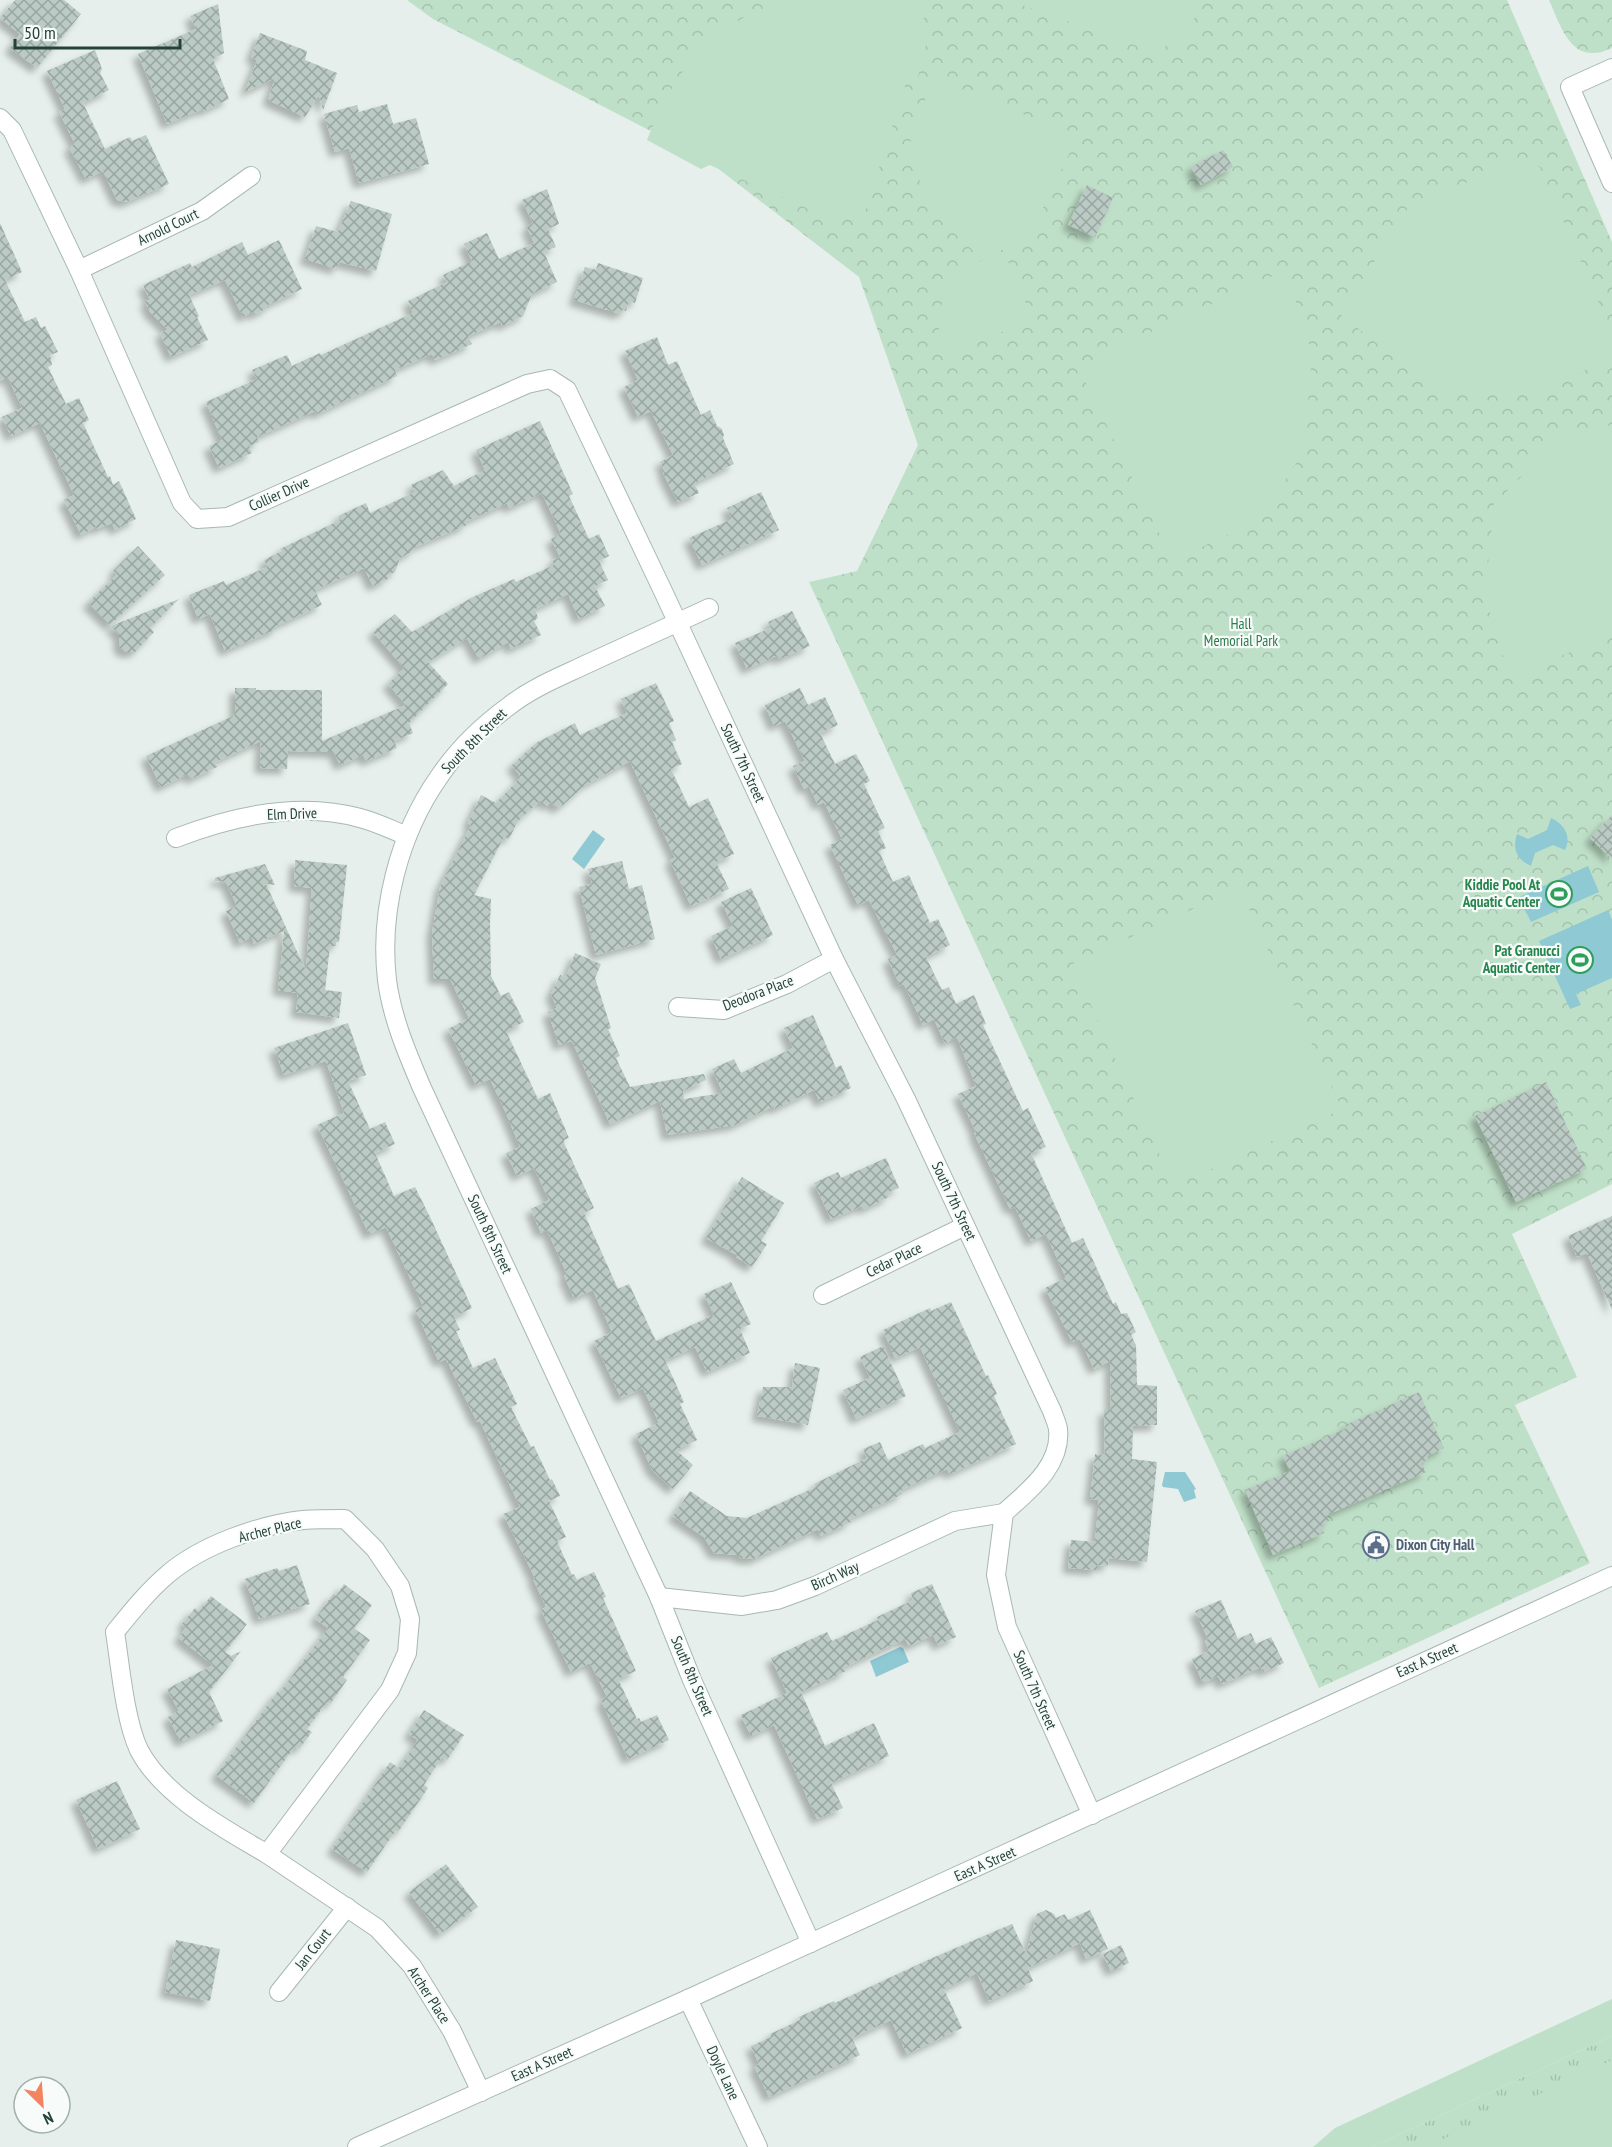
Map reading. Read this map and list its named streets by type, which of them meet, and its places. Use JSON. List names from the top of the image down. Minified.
{"streets":{"street":["Arnold Court","Collier Drive","South 8th Street","South 7th Street","Elm Drive","Deodora Place","Cedar Place","Archer Place","Birch Way","East A Street","Jan Court","Doyle Lane"]},"crossings":[["Arnold Court","Collier Drive"],["Collier Drive","South 7th Street"],["South 8th Street","South 7th Street"],["South 8th Street","Elm Drive"],["South 8th Street","Birch Way"],["South 8th Street","East A Street"],["South 7th Street","Deodora Place"],["South 7th Street","Cedar Place"],["South 7th Street","Birch Way"],["South 7th Street","East A Street"],["Archer Place","East A Street"],["Archer Place","Jan Court"],["East A Street","Doyle Lane"]],"parks":["Hall Memorial Park"],"places":{"sports":["Kiddie Pool At Aquatic Center","Pat Granucci Aquatic Center"],"public building":["Dixon City Hall"]},"scale_bar":"50 m","north":"bottom right"}
